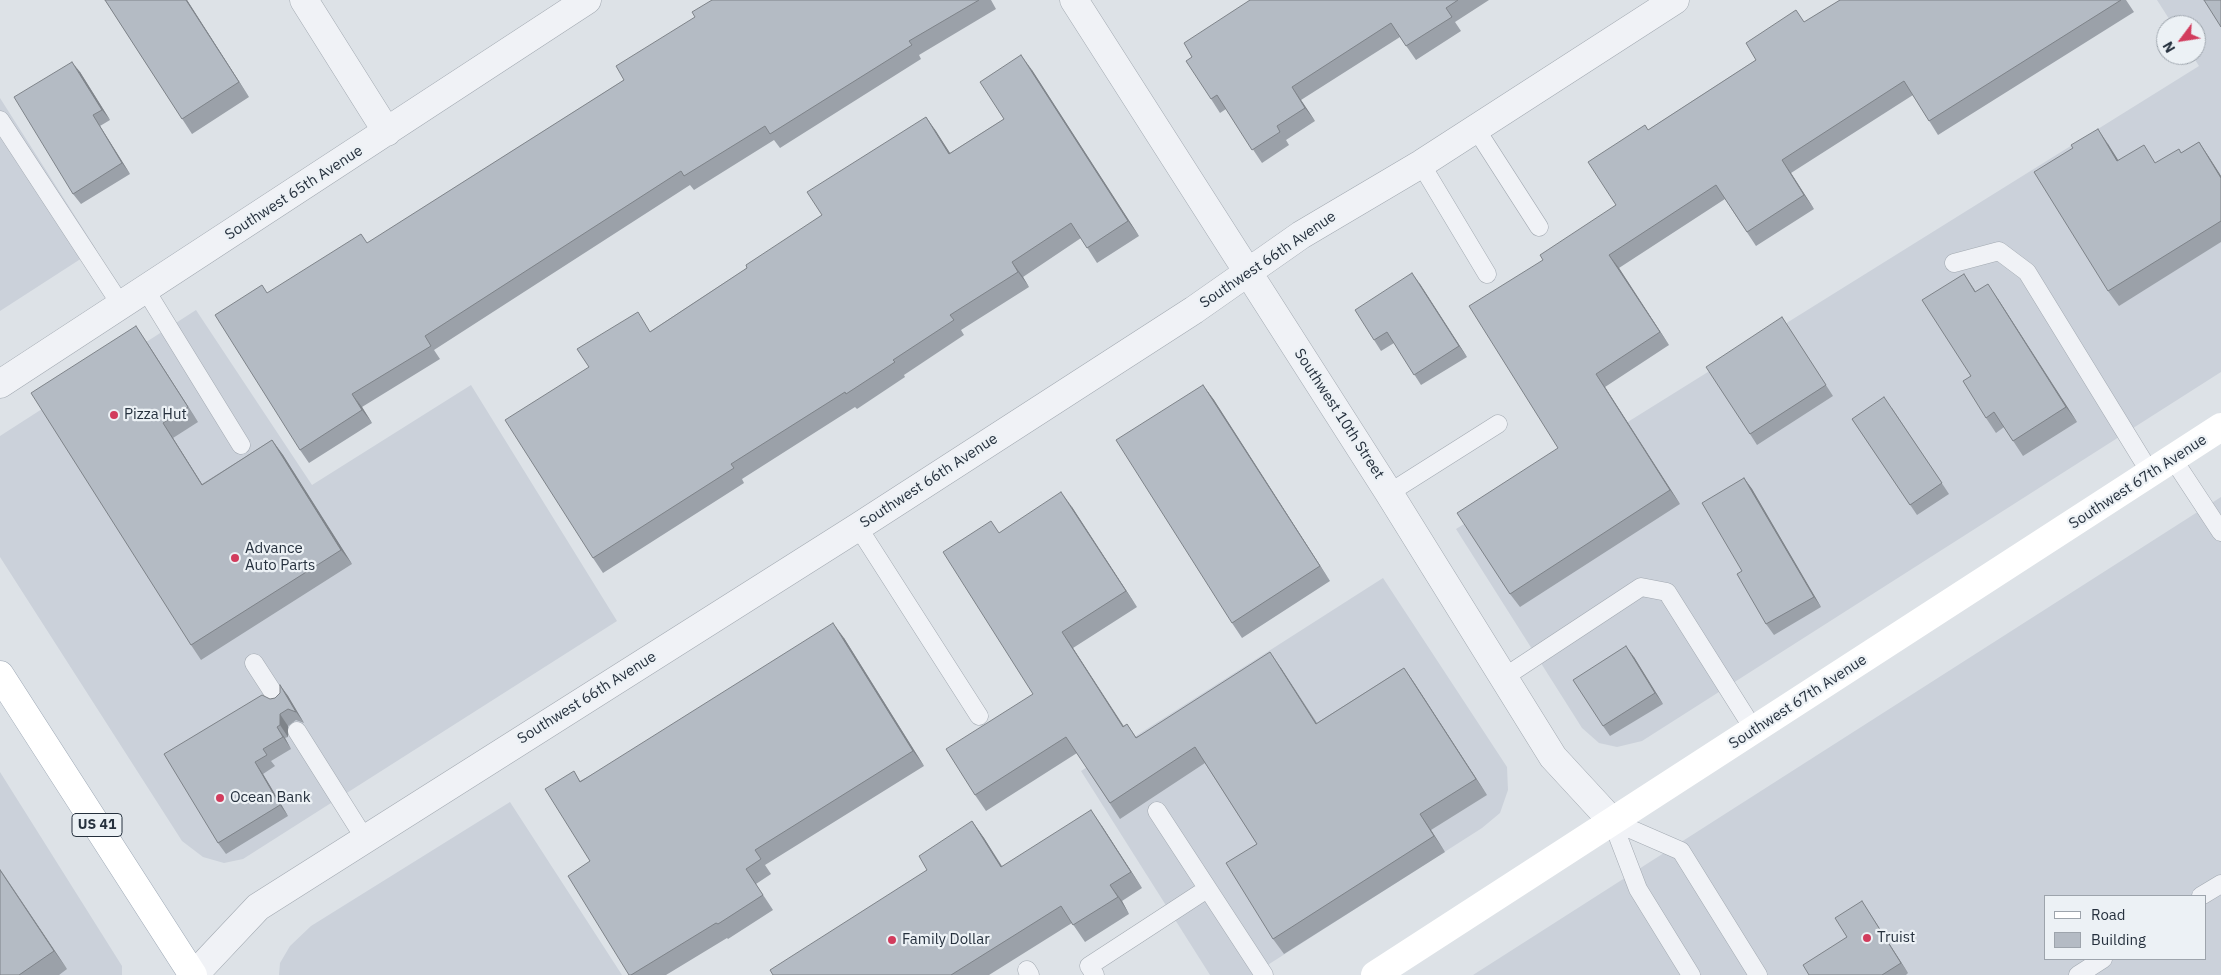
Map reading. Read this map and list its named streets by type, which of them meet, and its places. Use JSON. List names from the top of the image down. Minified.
{"streets":{"main road":["Southwest 67th Avenue","US 41"],"street":["Southwest 65th Avenue","Southwest 66th Avenue","Southwest 10th Street"]},"crossings":[["Southwest 66th Avenue","Southwest 10th Street"],["Southwest 66th Avenue","US 41"],["Southwest 10th Street","Southwest 67th Avenue"]],"places":["Pizza Hut","Advance Auto Parts","Ocean Bank","Truist","Family Dollar"],"legend":["Road","Building"],"north":"bottom left"}
